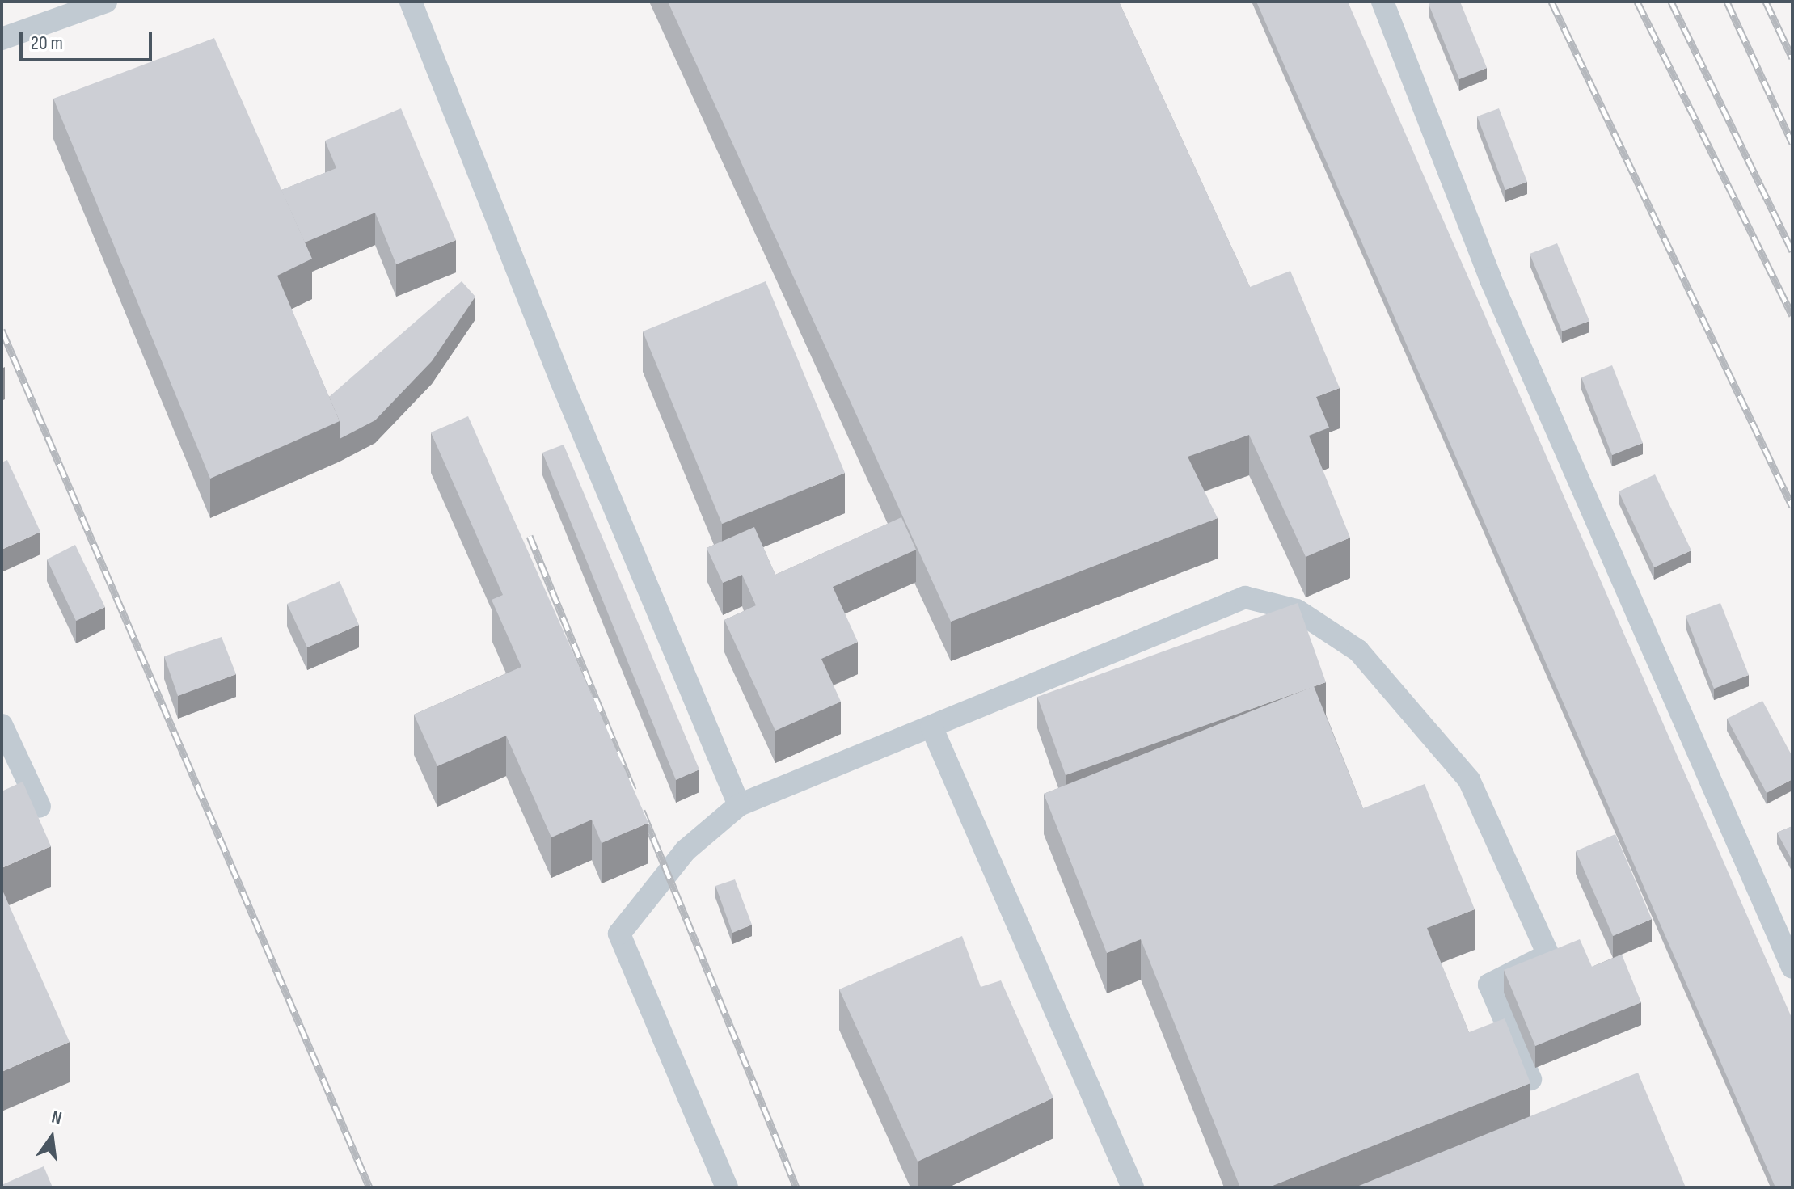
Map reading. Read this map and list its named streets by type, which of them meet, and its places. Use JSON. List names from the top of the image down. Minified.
{"scale_bar":"20 m","north":"top"}
